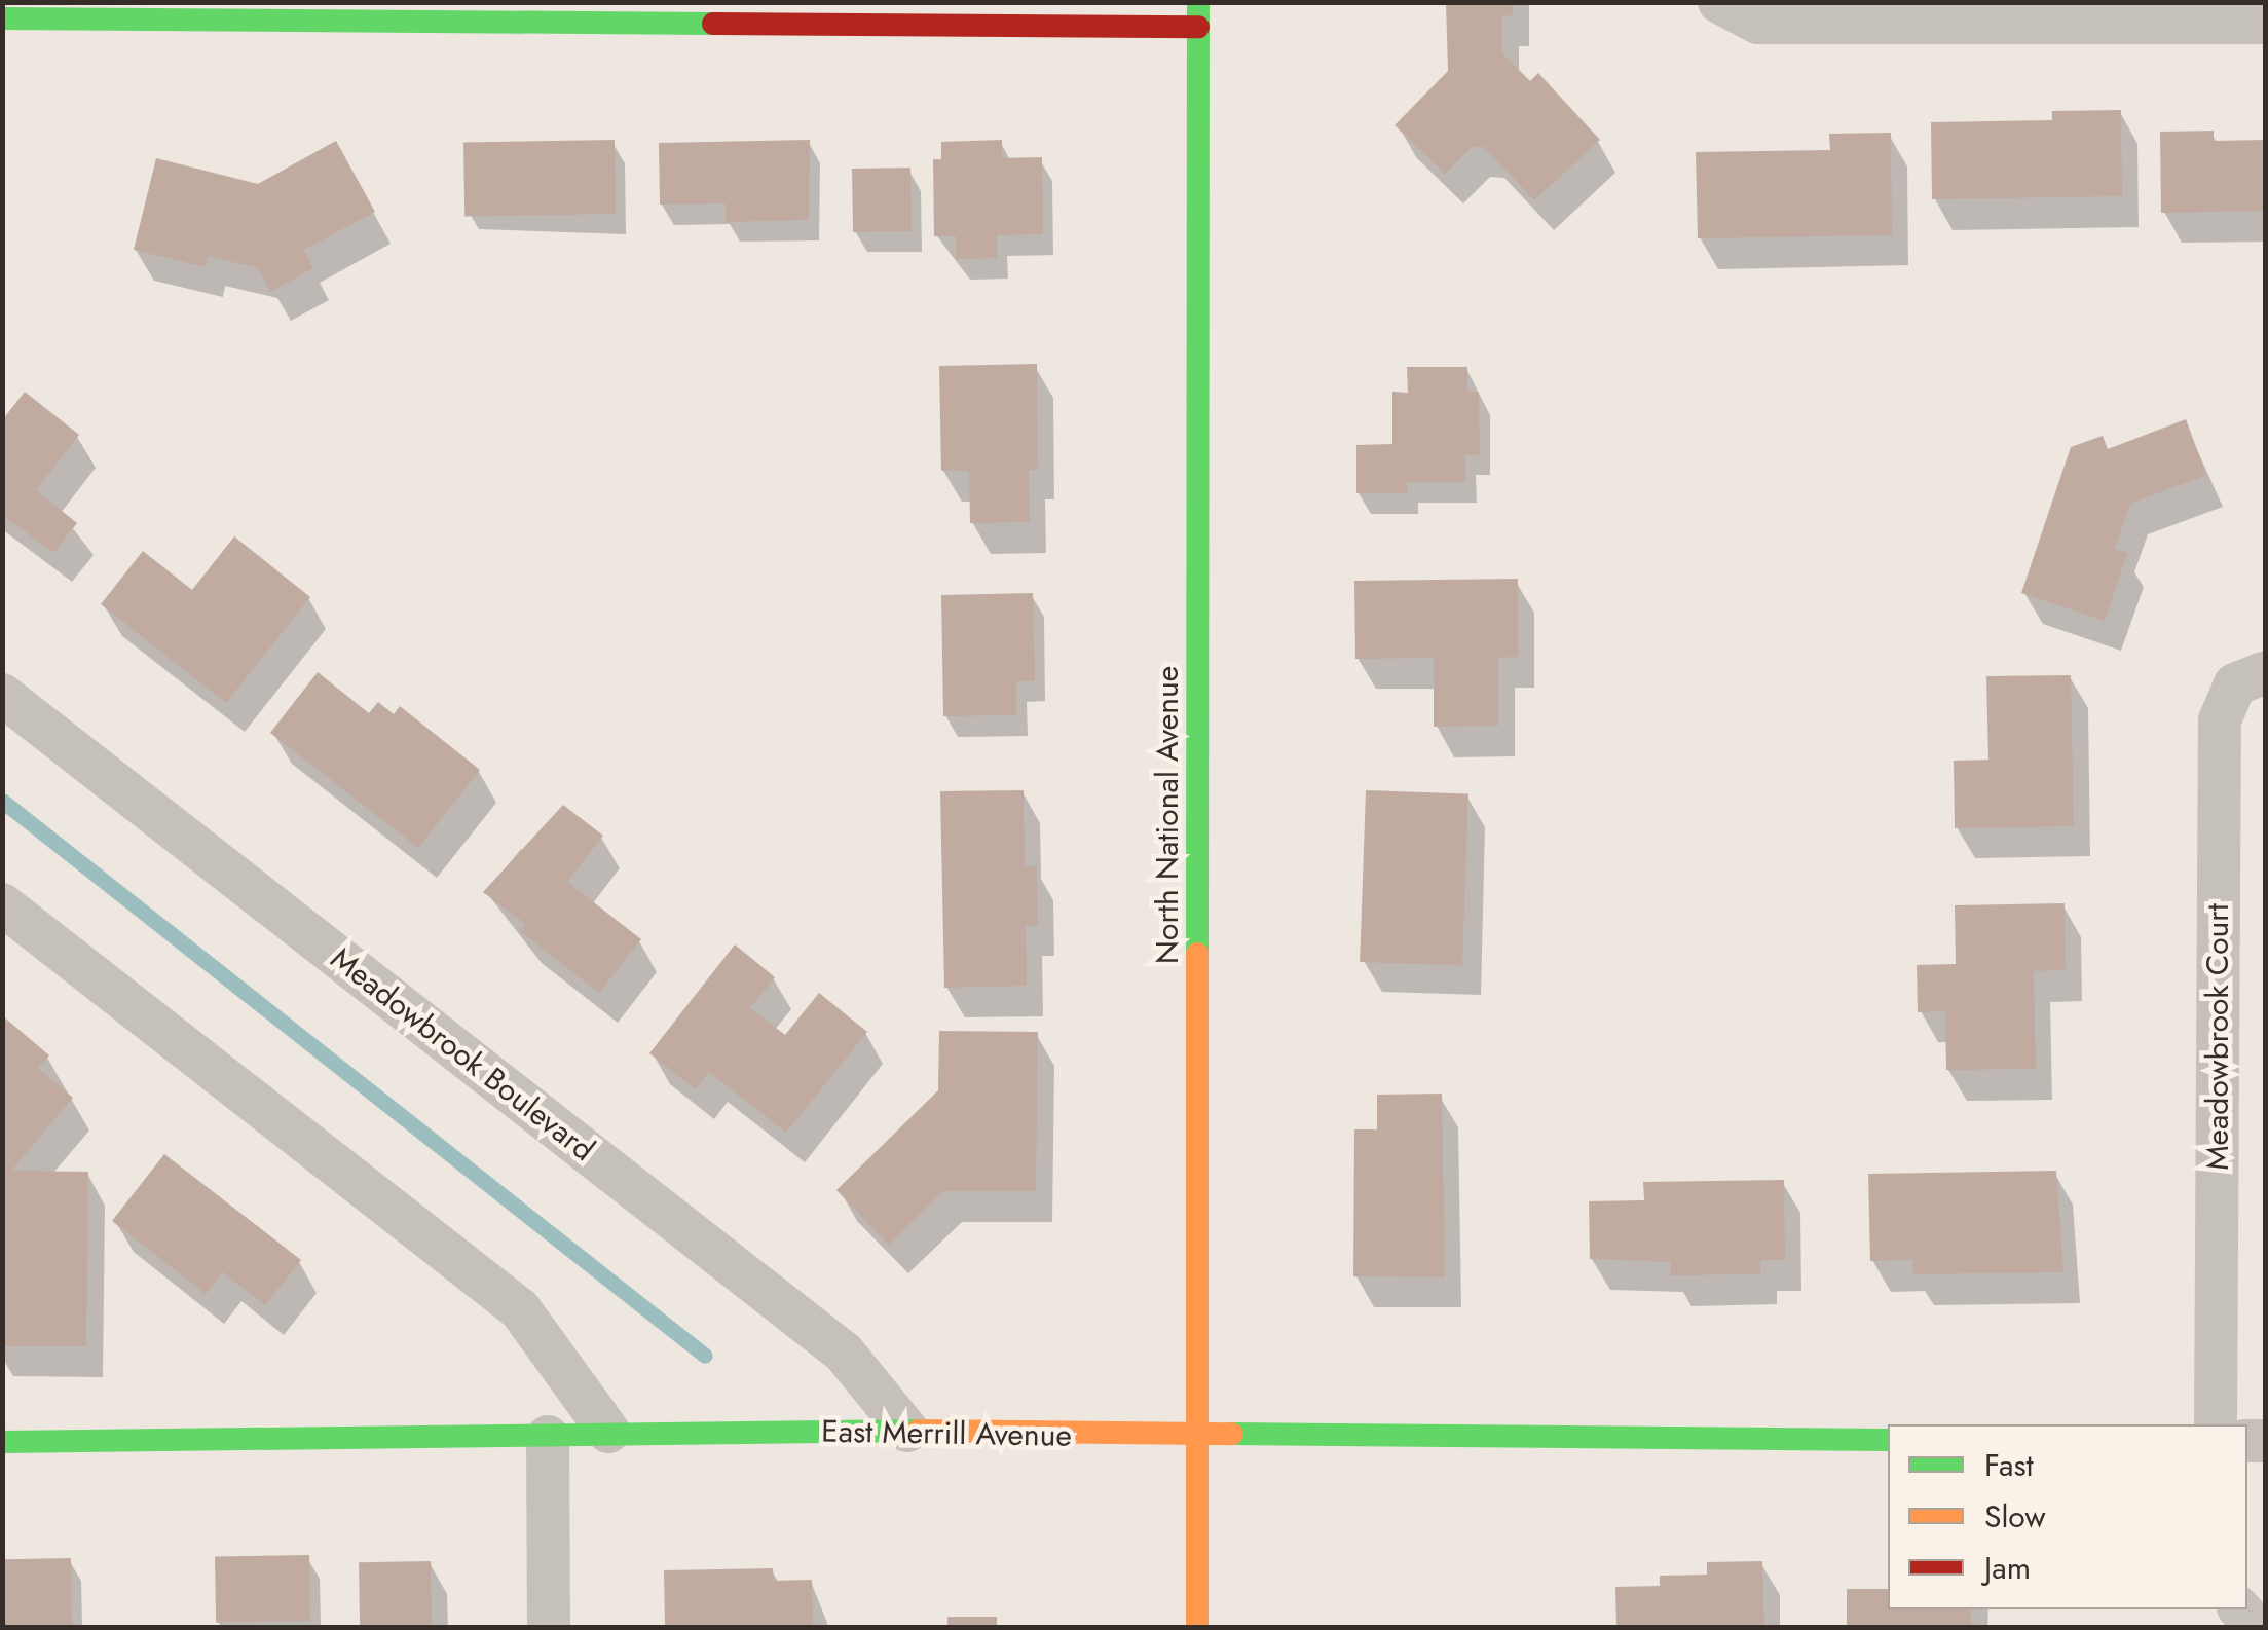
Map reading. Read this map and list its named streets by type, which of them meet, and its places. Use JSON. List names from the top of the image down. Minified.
{"streets":{"street":["North National Avenue","Meadowbrook Court","Meadowbrook Boulevard","East Merrill Avenue"]},"crossings":[["North National Avenue","East Merrill Avenue"],["Meadowbrook Boulevard","East Merrill Avenue"]],"legend":["Fast","Slow","Jam"]}
